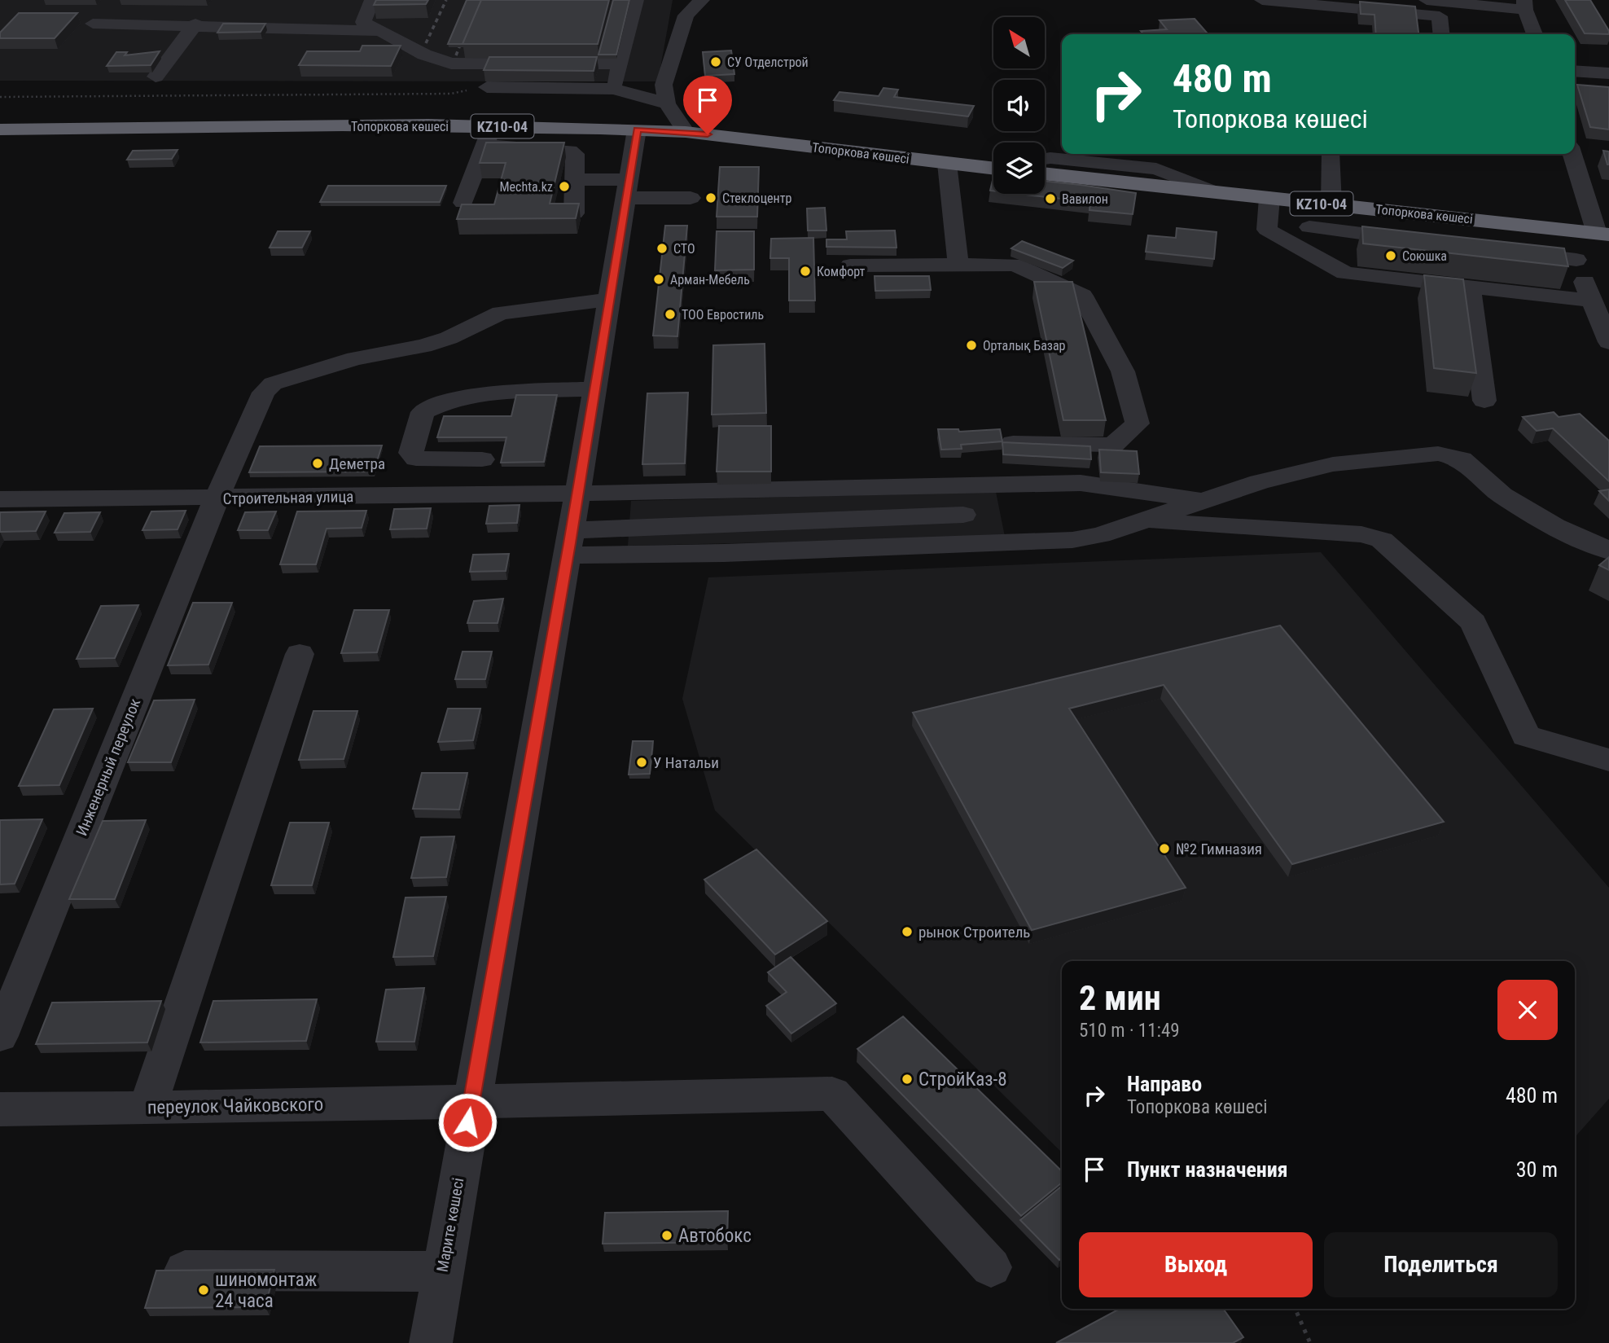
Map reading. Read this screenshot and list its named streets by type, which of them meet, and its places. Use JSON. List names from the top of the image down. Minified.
{"streets":{"highway":["Топоркова көшесі","KZ10-04"],"street":["Строительная улица","Инженерный переулок","переулок Чайковского","Марите көшесі"]},"crossings":[["Топоркова көшесі","Марите көшесі"],["Строительная улица","Инженерный переулок"],["Строительная улица","Марите көшесі"],["Инженерный переулок","Марите көшесі"],["переулок Чайковского","Марите көшесі"]],"places":["СУ Отделстрой","Mechta.kz","Стеклоцентр","Вавилон","СТО","Союшка","Комфорт","Арман-Мебель","ТОО Евростиль","Орталық Базар","Деметра","У Натальи","№2 Гимназия","рынок Строитель","СтройКаз-8","Автобокс","шиномонтаж 24 часа"],"north":"top left","page":{"turn":["480 m","Топоркова көшесі"],"heading":["2 мин","510 m · 11:49"],"list":[{"name":"Направо","note":"Топоркова көшесі","value":"480 m"},{"name":"Пункт назначения","value":"30 m"}],"buttons":["Выход","Поделиться"]}}
